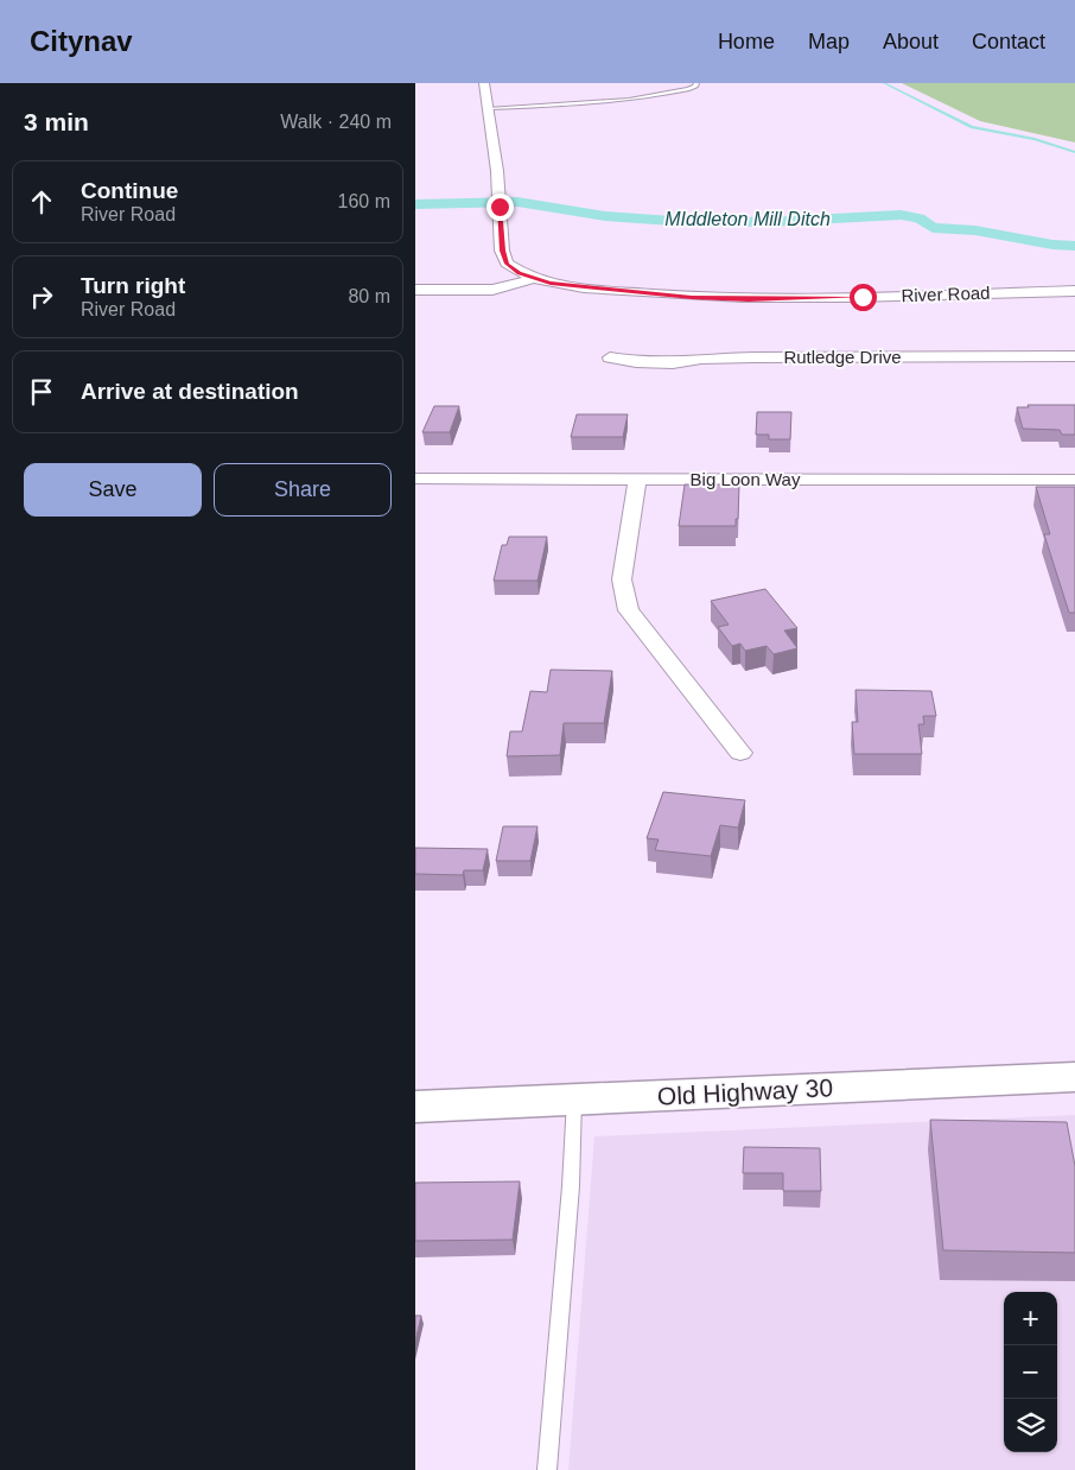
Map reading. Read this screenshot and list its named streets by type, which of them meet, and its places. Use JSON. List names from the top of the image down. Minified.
{"streets":{"street":["River Road","Rutledge Drive","Big Loon Way","Old Highway 30"]},"water":["MIddleton Mill Ditch"],"page":{"header":"Citynav","nav":["Home","Map","About","Contact"],"heading":["3 min","Walk · 240 m"],"list":[["Continue","River Road","160 m"],["Turn right","River Road","80 m"],"Arrive at destination"],"buttons":["Save","Share"],"map_buttons":["+","−"]}}
